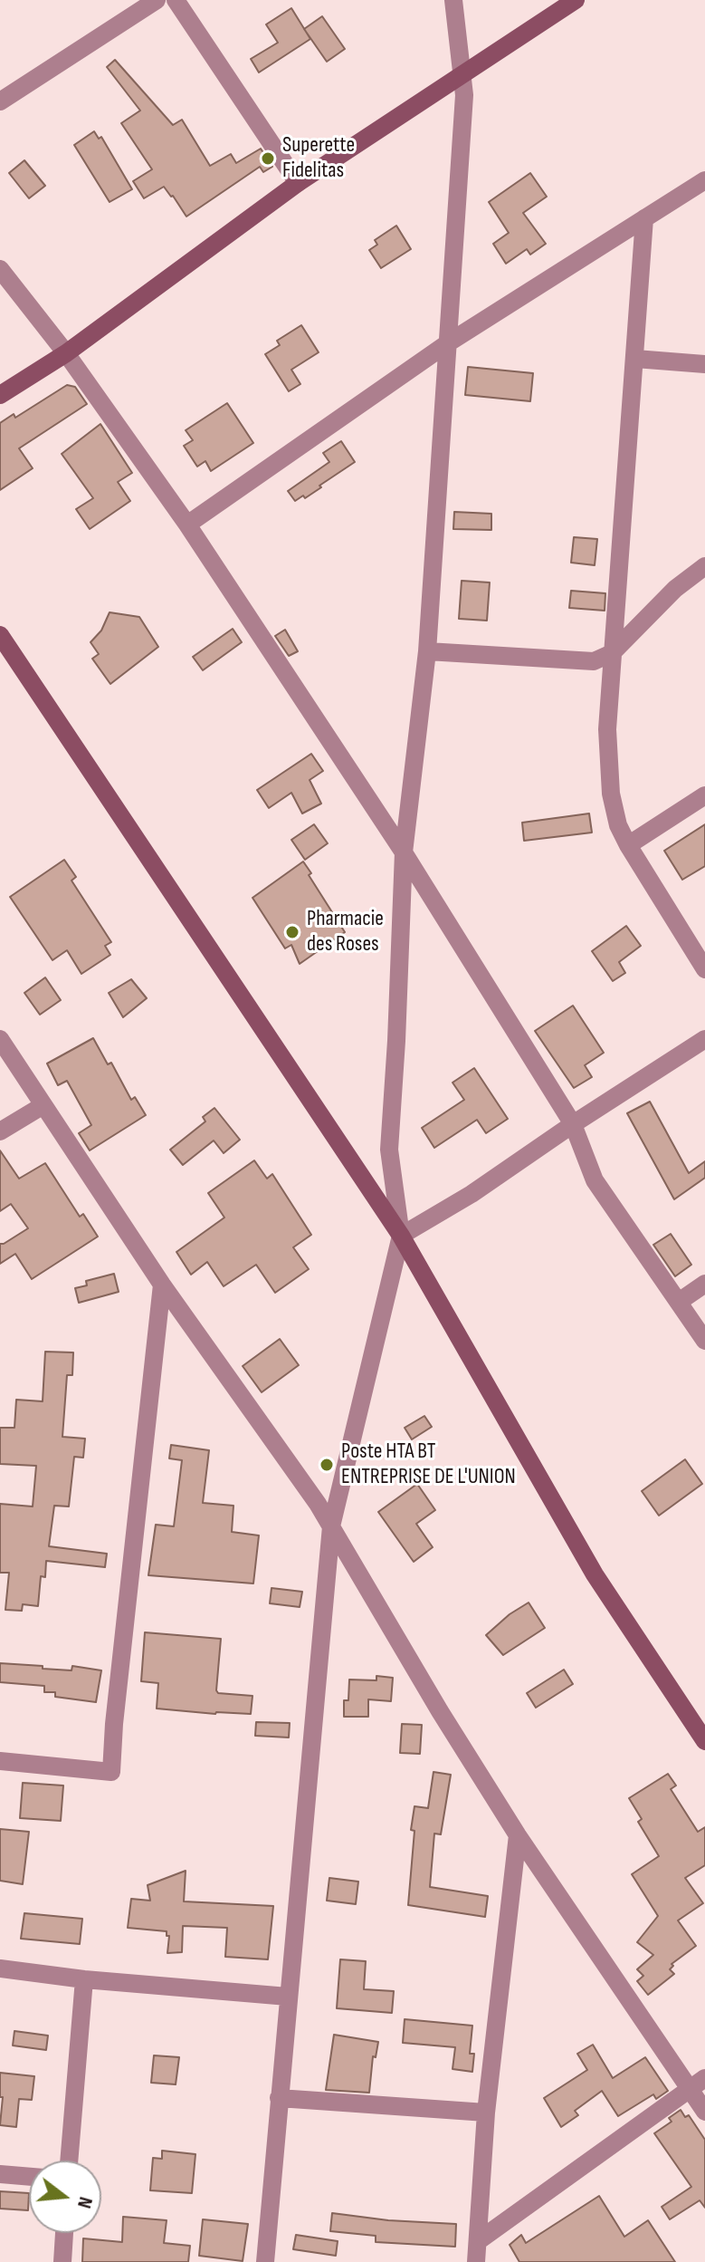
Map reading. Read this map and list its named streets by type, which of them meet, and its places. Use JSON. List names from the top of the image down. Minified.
{"places":["Superette Fidelitas","Pharmacie des Roses","Poste HTA BT ENTREPRISE DE L'UNION"],"north":"right"}
